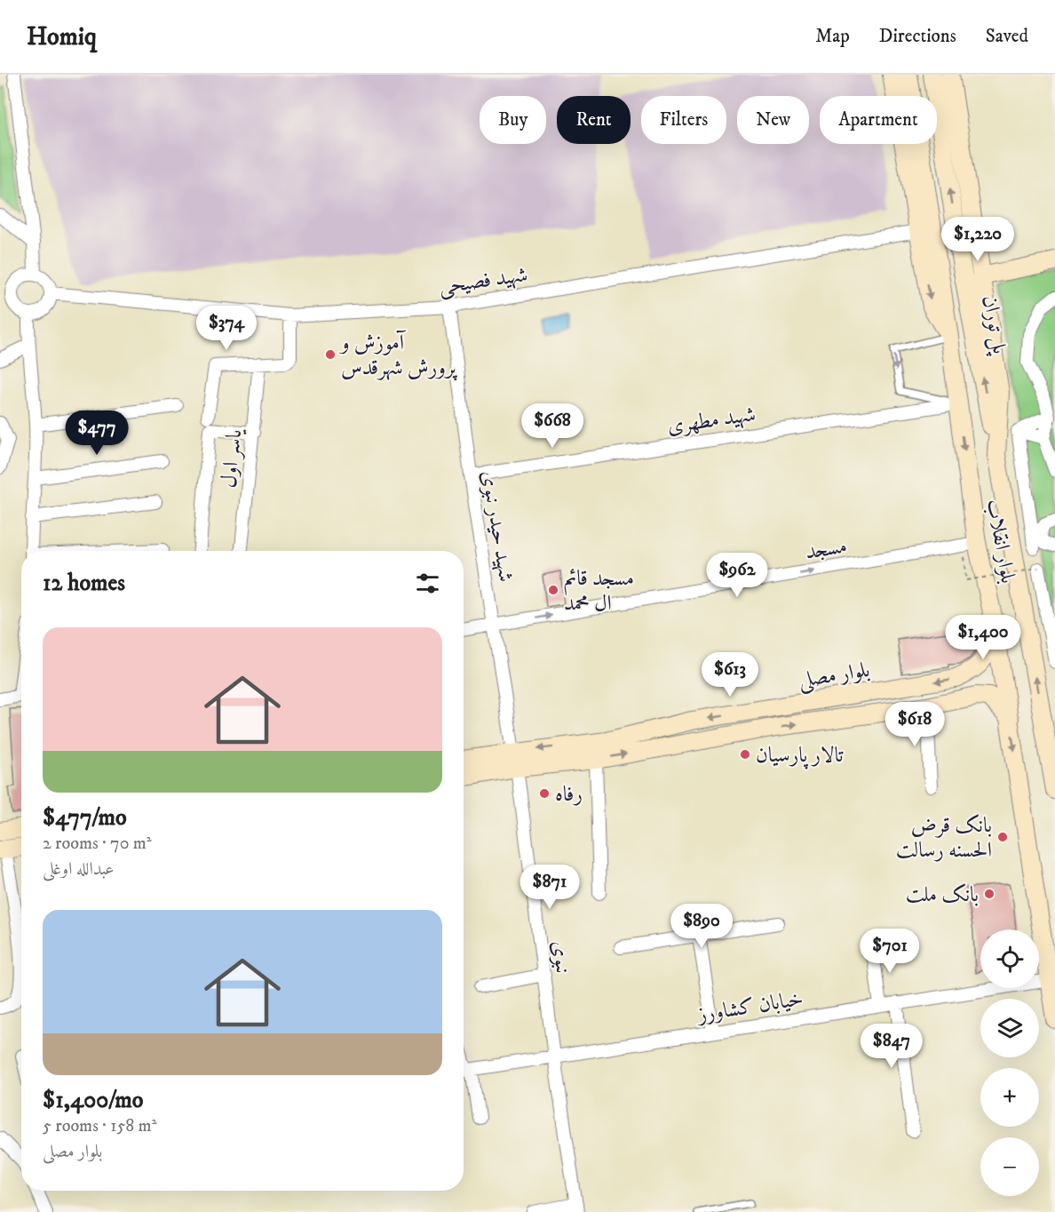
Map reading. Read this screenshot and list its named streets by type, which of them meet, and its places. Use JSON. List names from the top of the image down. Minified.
{"streets":{"main road":["پل توران","بلوار انقلاب","بلوار مصلی"],"street":["شهید فصیحی","شهید مطهری","یاسر اول","شهید حیدر نبوی","مسجد","نبوی","خیابان کشاورز"]},"crossings":[["شهید فصیحی","شهید حیدر نبوی"],["شهید فصیحی","بلوار انقلاب"],["پل توران","بلوار انقلاب"],["شهید مطهری","شهید حیدر نبوی"],["شهید مطهری","بلوار انقلاب"],["شهید حیدر نبوی","مسجد"],["شهید حیدر نبوی","بلوار مصلی"],["شهید حیدر نبوی","نبوی"],["بلوار انقلاب","مسجد"],["بلوار انقلاب","بلوار مصلی"],["بلوار انقلاب","خیابان کشاورز"],["بلوار مصلی","نبوی"],["نبوی","خیابان کشاورز"]],"one_way":["مسجد"],"places":["آموزش و پرورش شهرقدس","مسجد قائم ال محمد","تالار پارسیان","رفاه","بانک قرض الحسنه رسالت","بانک ملت"],"page":{"header":"Homiq","nav":["Map","Directions","Saved"],"chip":["Buy","Rent","Filters","New","Apartment"],"price":["$1,220","$374","$668","$477","$962","$1,400","$613","$618","$871","$890","$701","$847"],"heading":"12 homes","list":[{"name":"$477/mo","note":"2 rooms · 70 m² · عبدالله اوغلی"},{"name":"$1,400/mo","note":"5 rooms · 158 m² · بلوار مصلی"}],"map_buttons":["+","−"]}}
